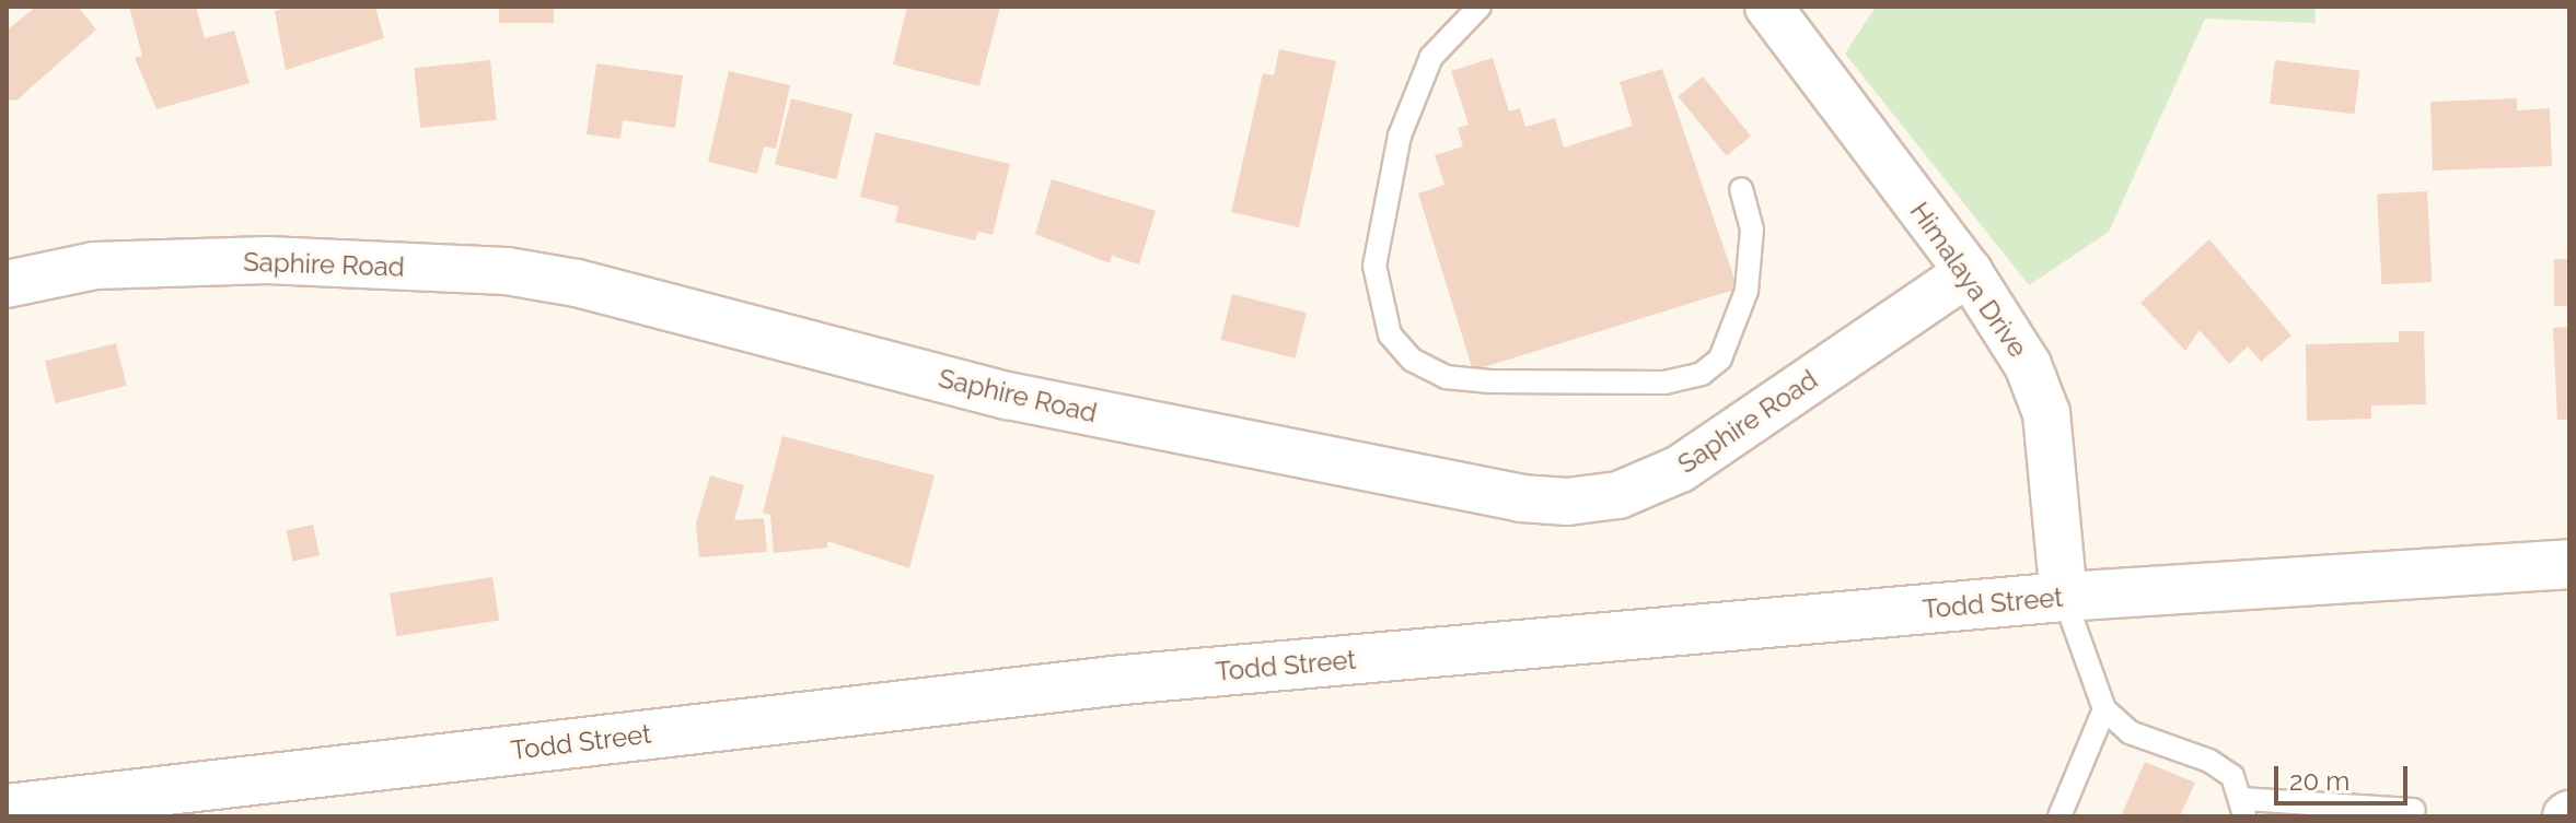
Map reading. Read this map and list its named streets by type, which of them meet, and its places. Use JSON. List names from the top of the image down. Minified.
{"streets":{"street":["Saphire Road","Himalaya Drive","Todd Street"]},"crossings":[["Saphire Road","Himalaya Drive"],["Himalaya Drive","Todd Street"]],"scale_bar":"20 m"}
